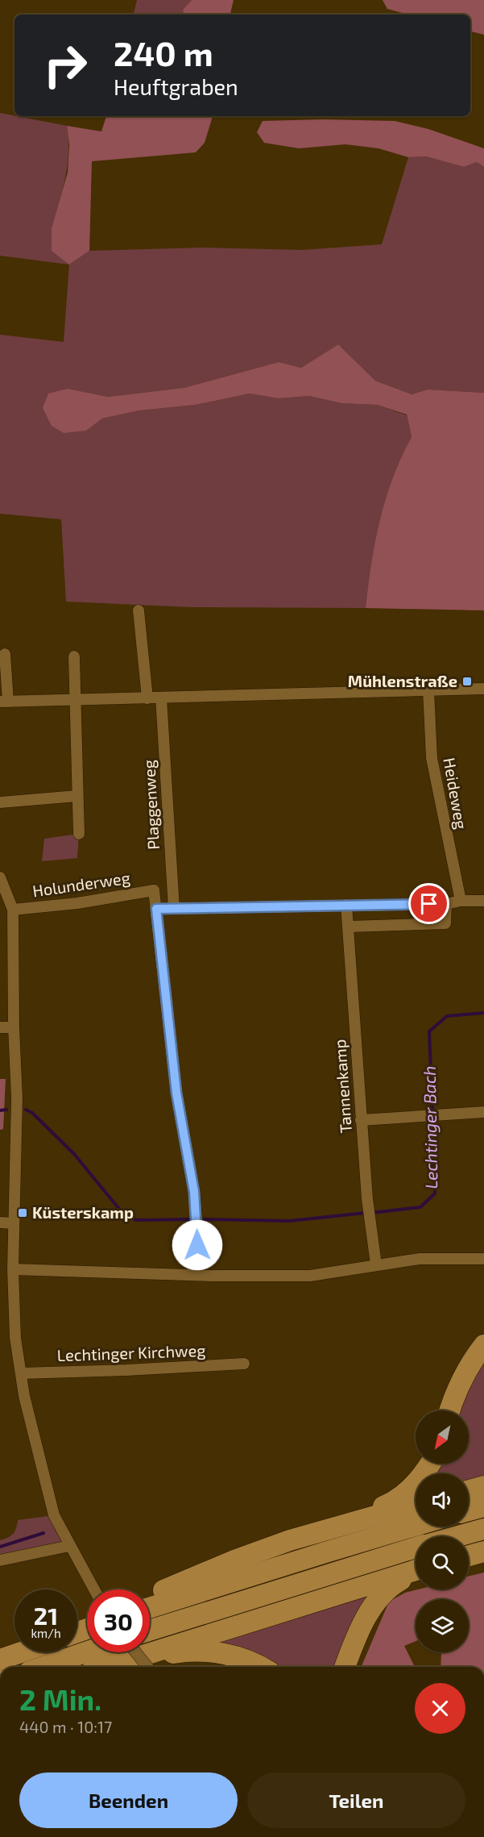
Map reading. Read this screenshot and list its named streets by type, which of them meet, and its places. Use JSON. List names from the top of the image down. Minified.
{"streets":{"street":["Heideweg","Plaggenweg","Holunderweg","Tannenkamp","Lechtinger Kirchweg"]},"water":["Lechtinger Bach"],"places":{"transit":["Mühlenstraße","Küsterskamp"]},"north":"bottom left","page":{"turn":["240 m","Heuftgraben"],"speed":"21 km/h","limit":"30","heading":["2 Min.","440 m · 10:17"],"buttons":["Beenden","Teilen"]}}
